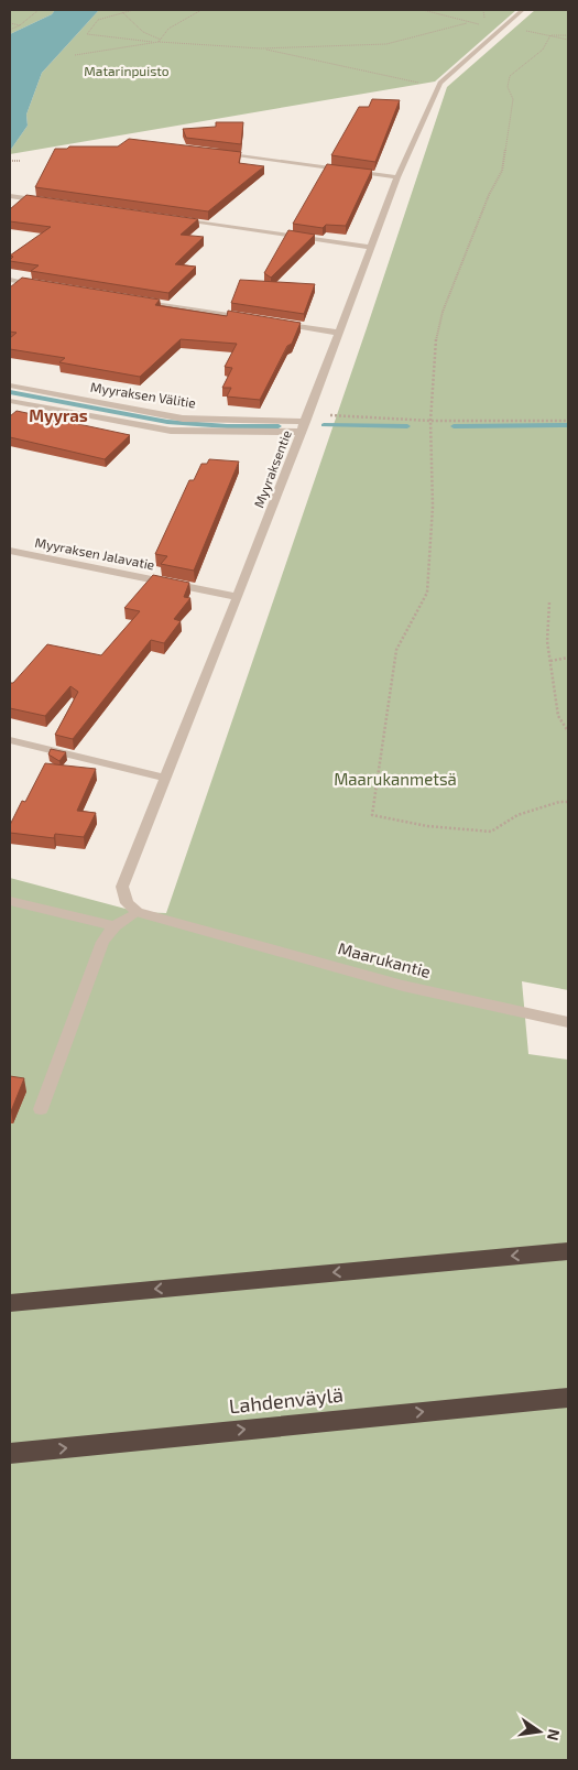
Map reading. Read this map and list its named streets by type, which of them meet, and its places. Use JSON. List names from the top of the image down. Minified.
{"streets":{"highway":["Lahdenväylä"],"street":["Myyraksen Välitie","Myyraksentie","Myyraksen Jalavatie","Maarukantie"]},"crossings":[["Myyraksen Välitie","Myyraksentie"],["Myyraksentie","Myyraksen Jalavatie"],["Myyraksentie","Maarukantie"]],"districts":["Myyras"],"parks":["Matarinpuisto","Maarukanmetsä"],"north":"right"}
